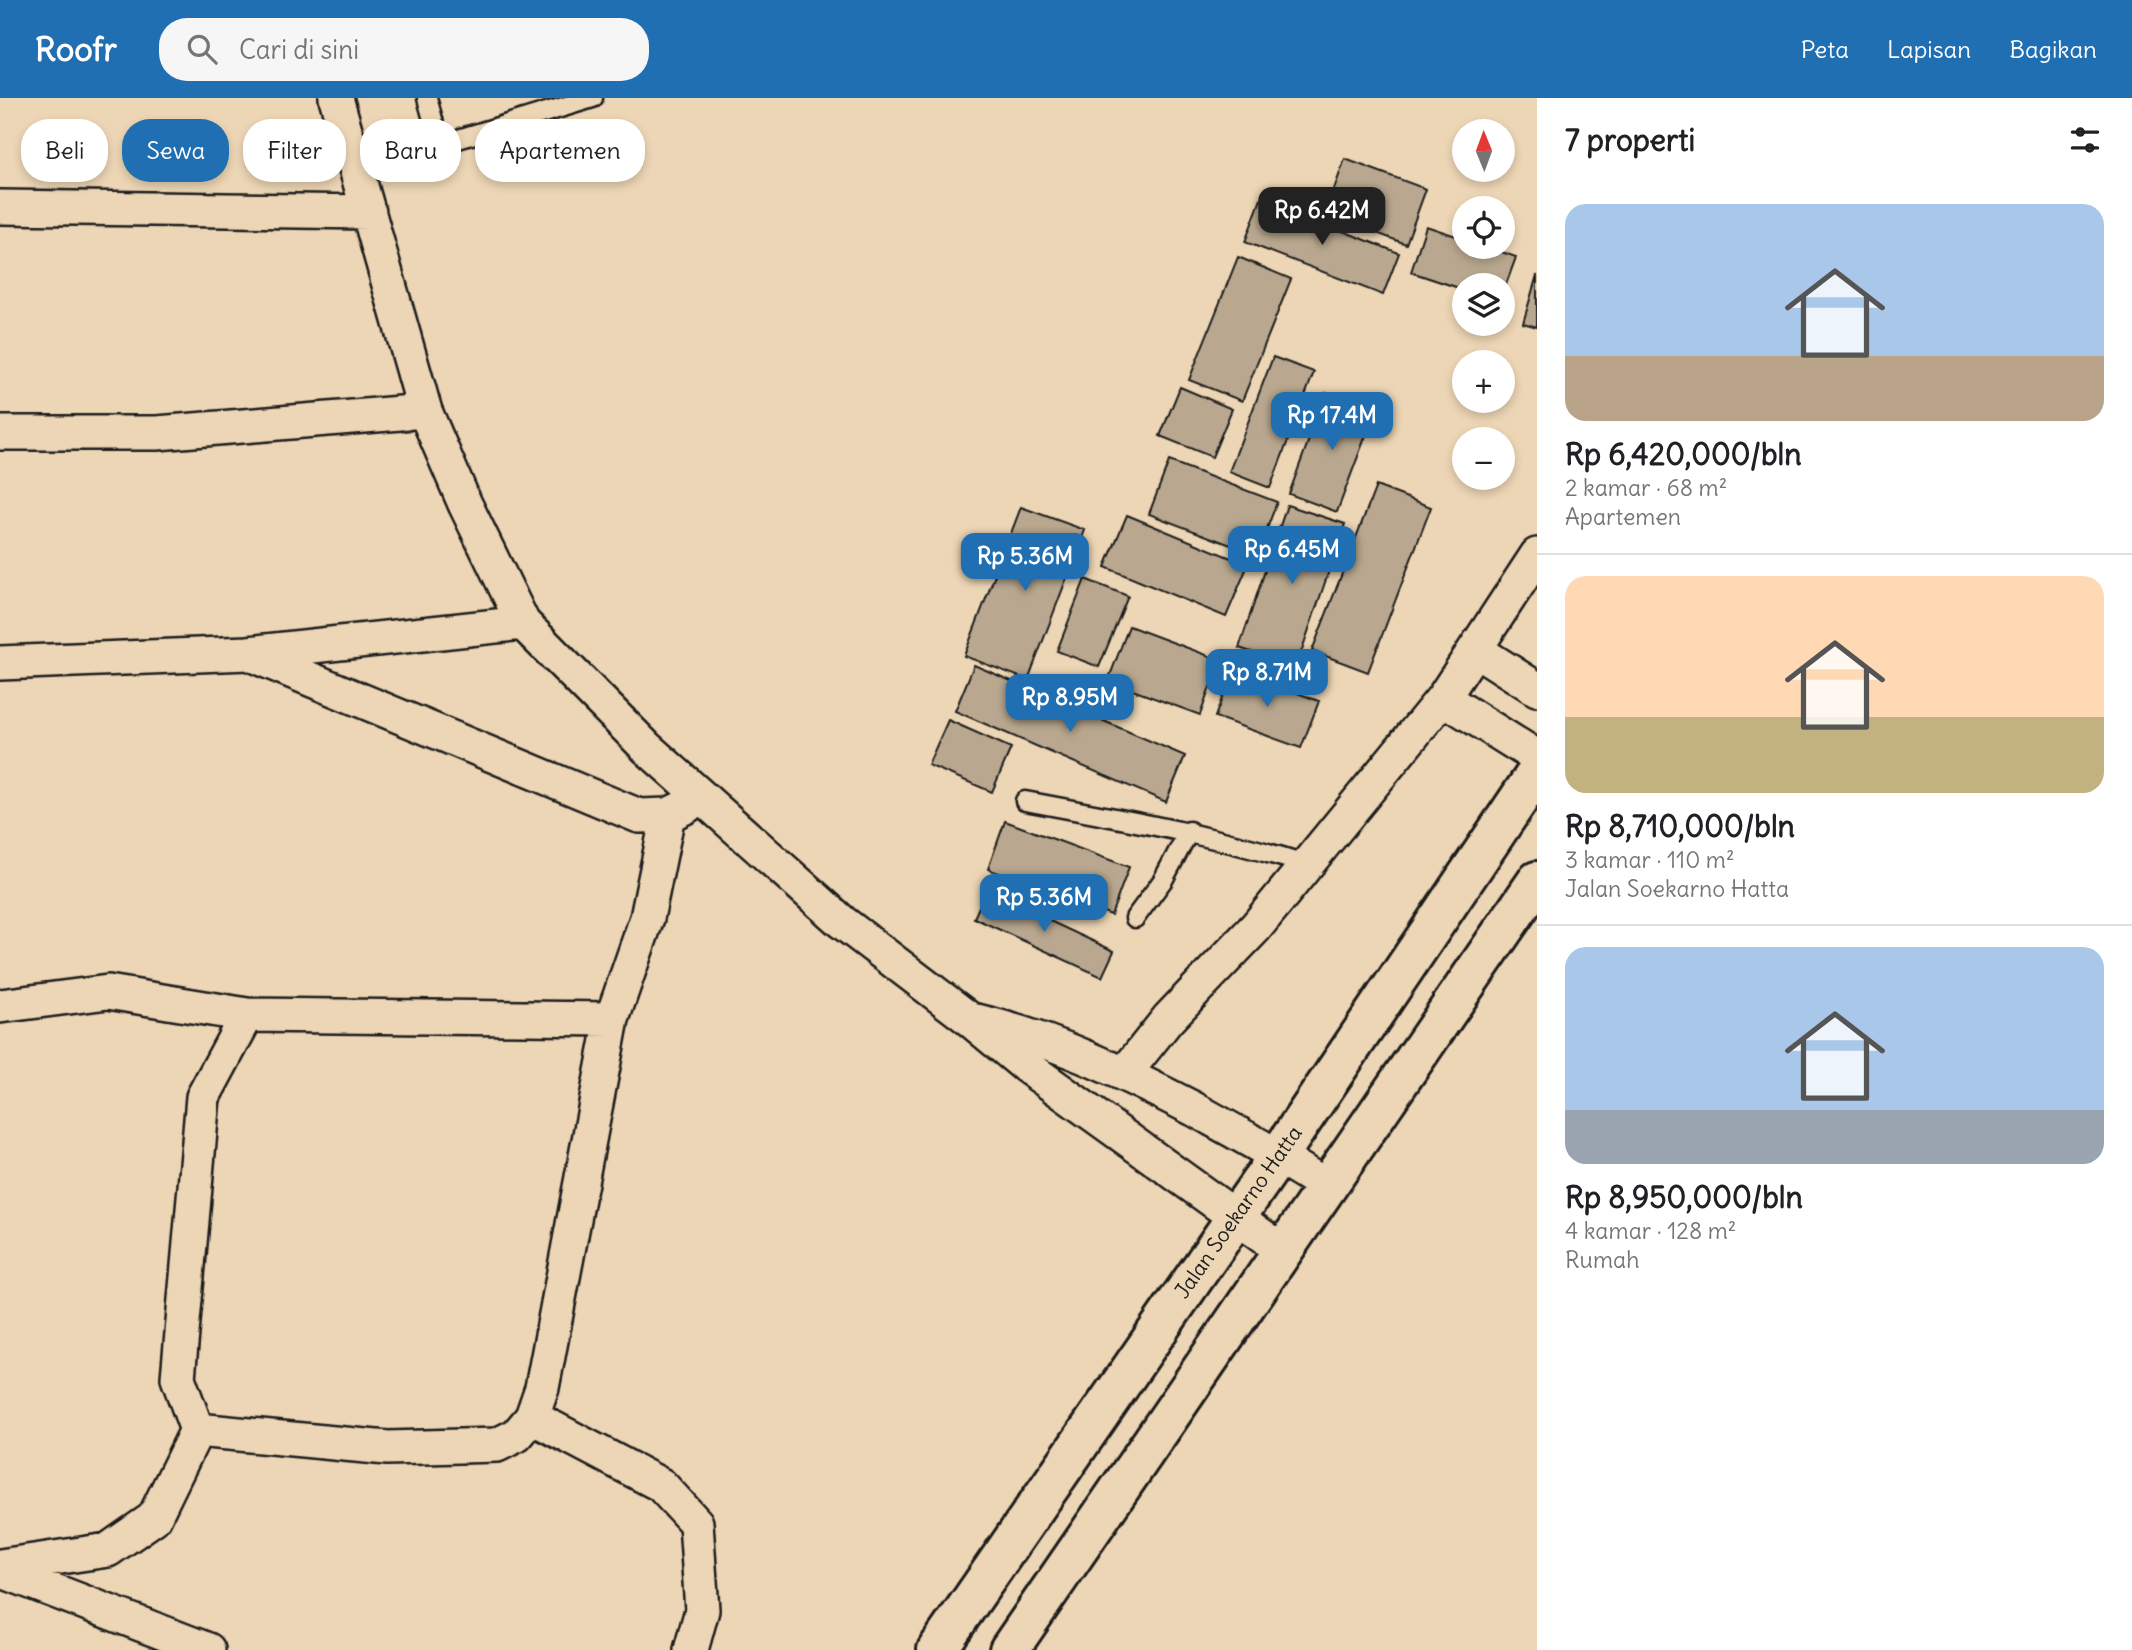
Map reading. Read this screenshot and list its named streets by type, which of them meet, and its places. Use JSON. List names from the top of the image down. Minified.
{"streets":{"highway":["Jalan Soekarno Hatta"]},"north":"top","page":{"header":"Roofr","search":"Cari di sini","nav":["Peta","Lapisan","Bagikan"],"heading":"7 properti","map_buttons":["+","−"],"chip":["Beli","Sewa","Filter","Baru","Apartemen"],"list":[{"name":"Rp 6,420,000/bln","note":"2 kamar · 68 m² · Apartemen"},{"name":"Rp 8,710,000/bln","note":"3 kamar · 110 m² · Jalan Soekarno Hatta"},{"name":"Rp 8,950,000/bln","note":"4 kamar · 128 m² · Rumah"}],"price":["Rp 6.42M","Rp 17.4M","Rp 6.45M","Rp 5.36M","Rp 8.71M","Rp 8.95M","Rp 5.36M"]}}
